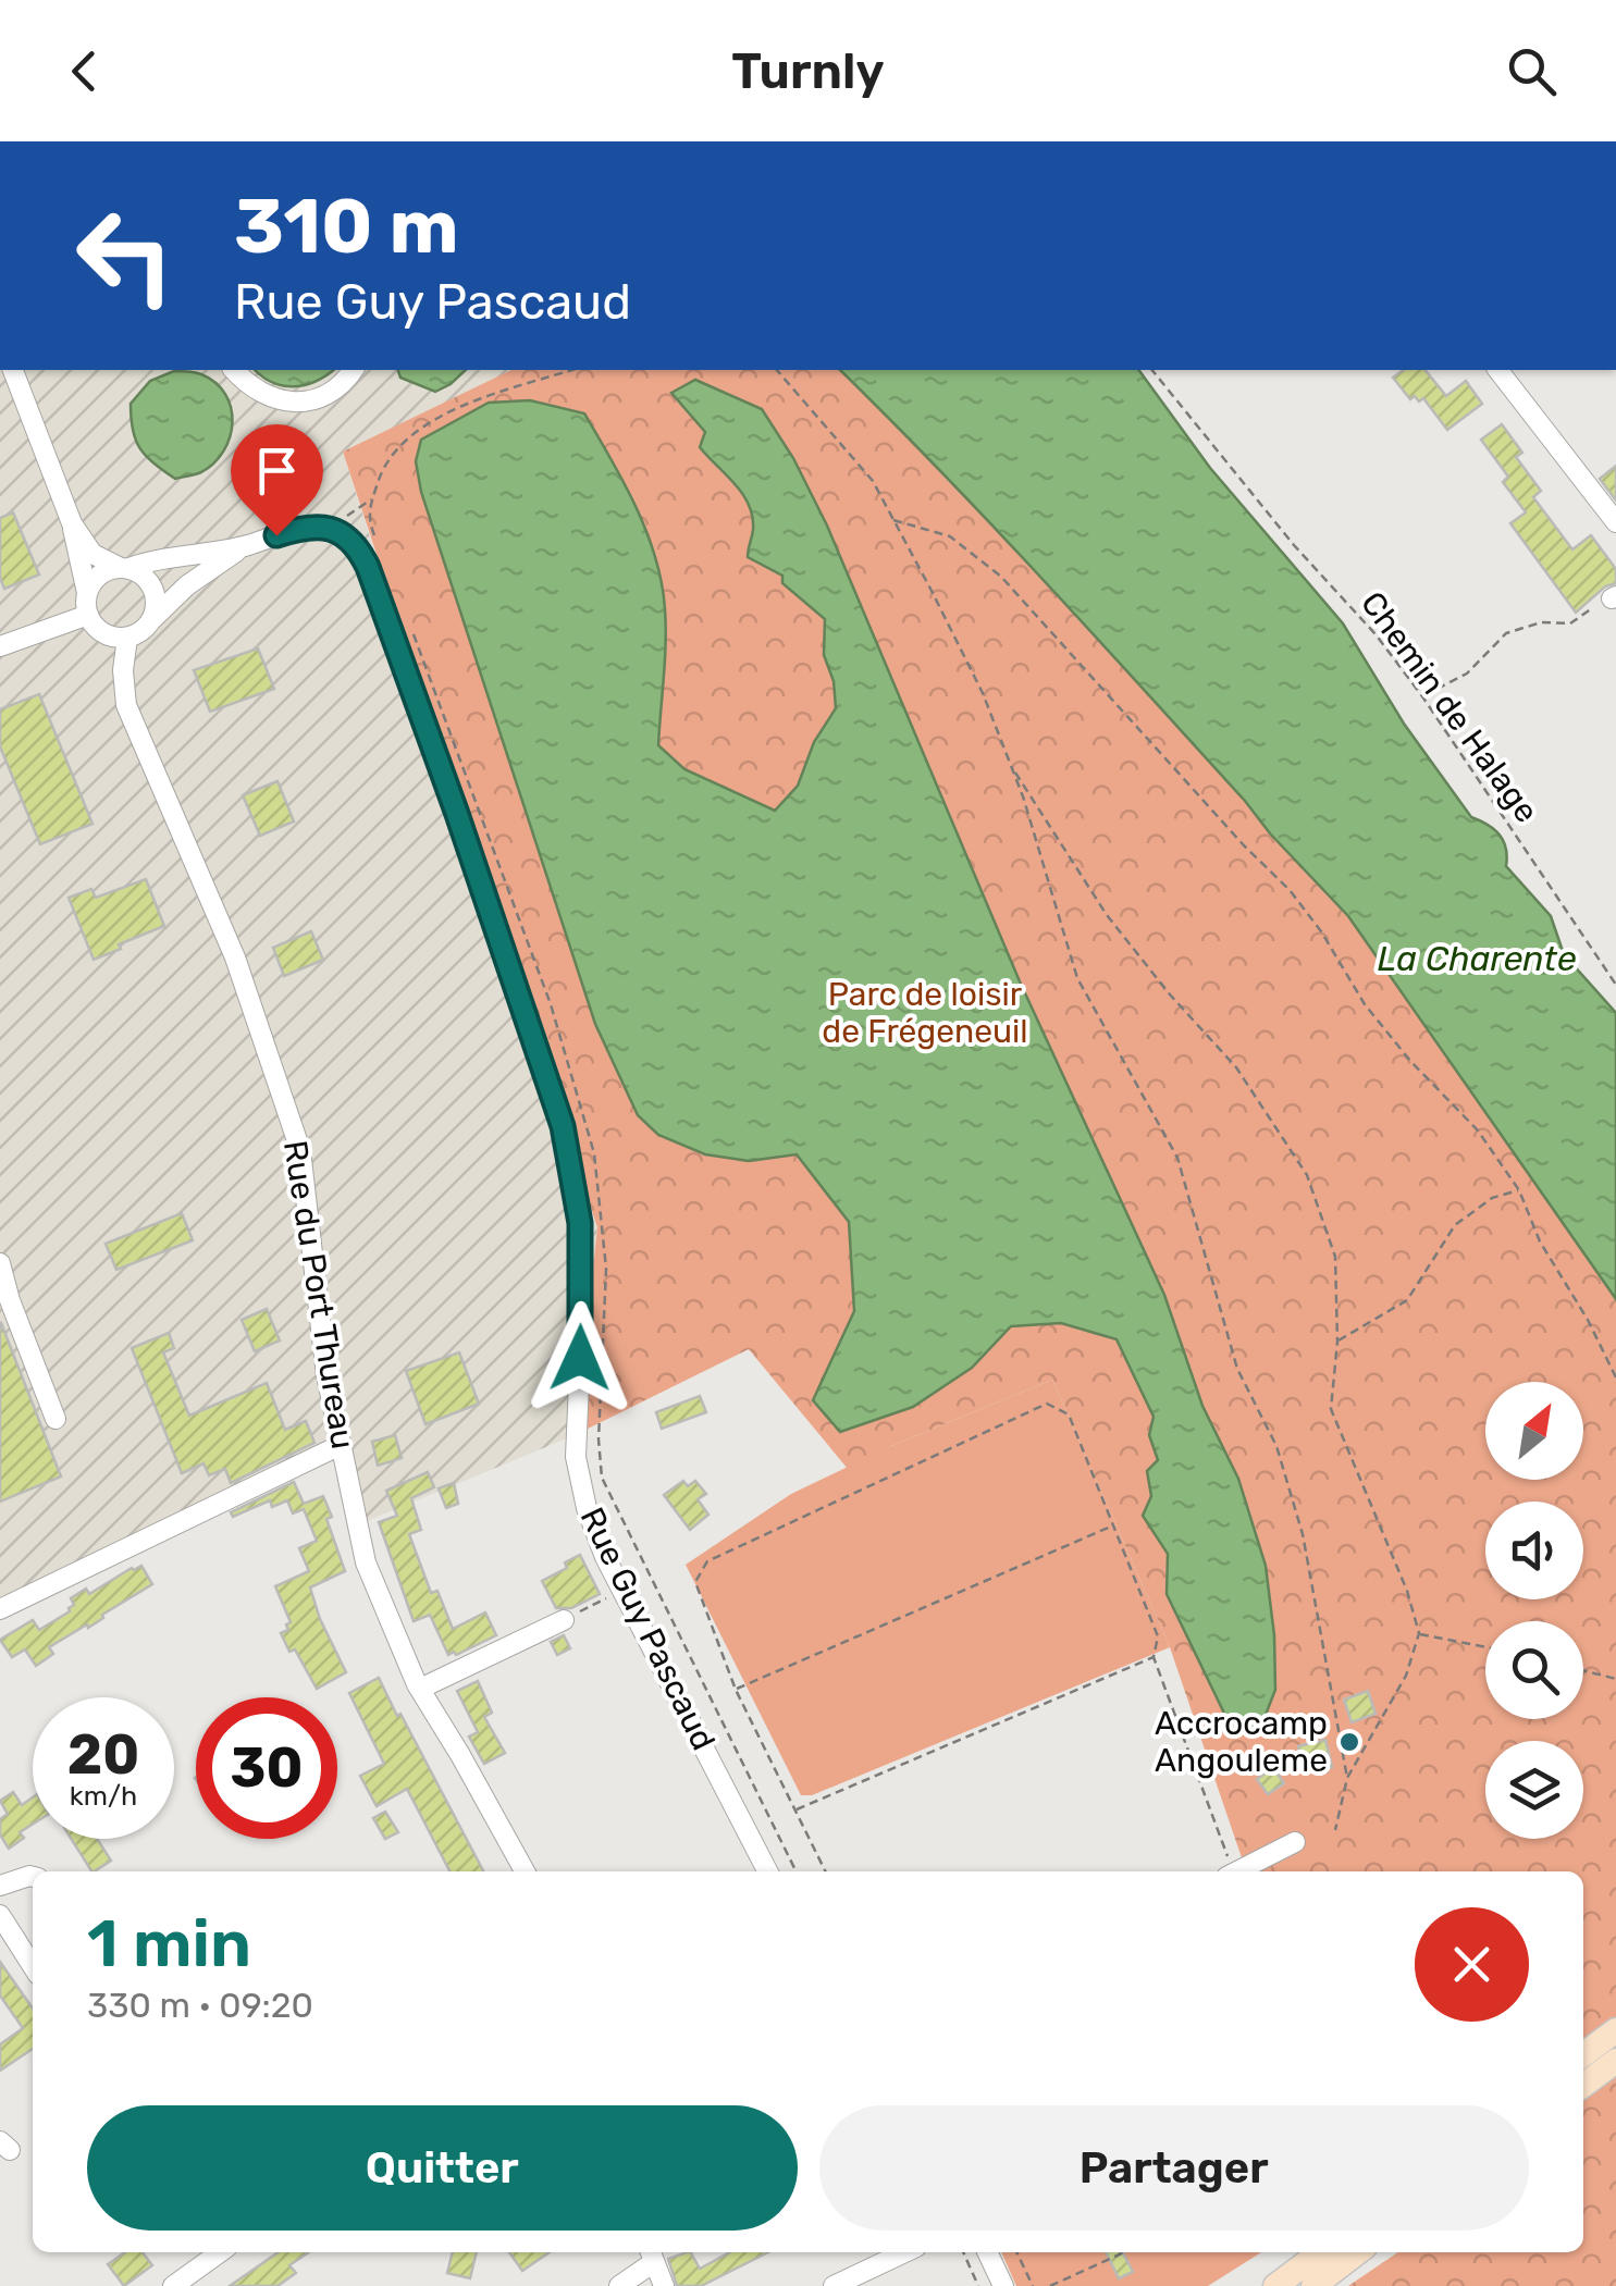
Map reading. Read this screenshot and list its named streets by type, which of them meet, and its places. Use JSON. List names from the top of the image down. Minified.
{"streets":{"street":["Rue du Port Thureau","Rue Guy Pascaud"],"path":["Chemin de Halage"]},"water":["La Charente"],"parks":["Parc de loisir de Frégeneuil"],"places":["Accrocamp Angouleme"],"north":"top right","page":{"header":"Turnly","turn":["310 m","Rue Guy Pascaud"],"speed":"20 km/h","limit":"30","heading":["1 min","330 m · 09:20"],"buttons":["Quitter","Partager"]}}
